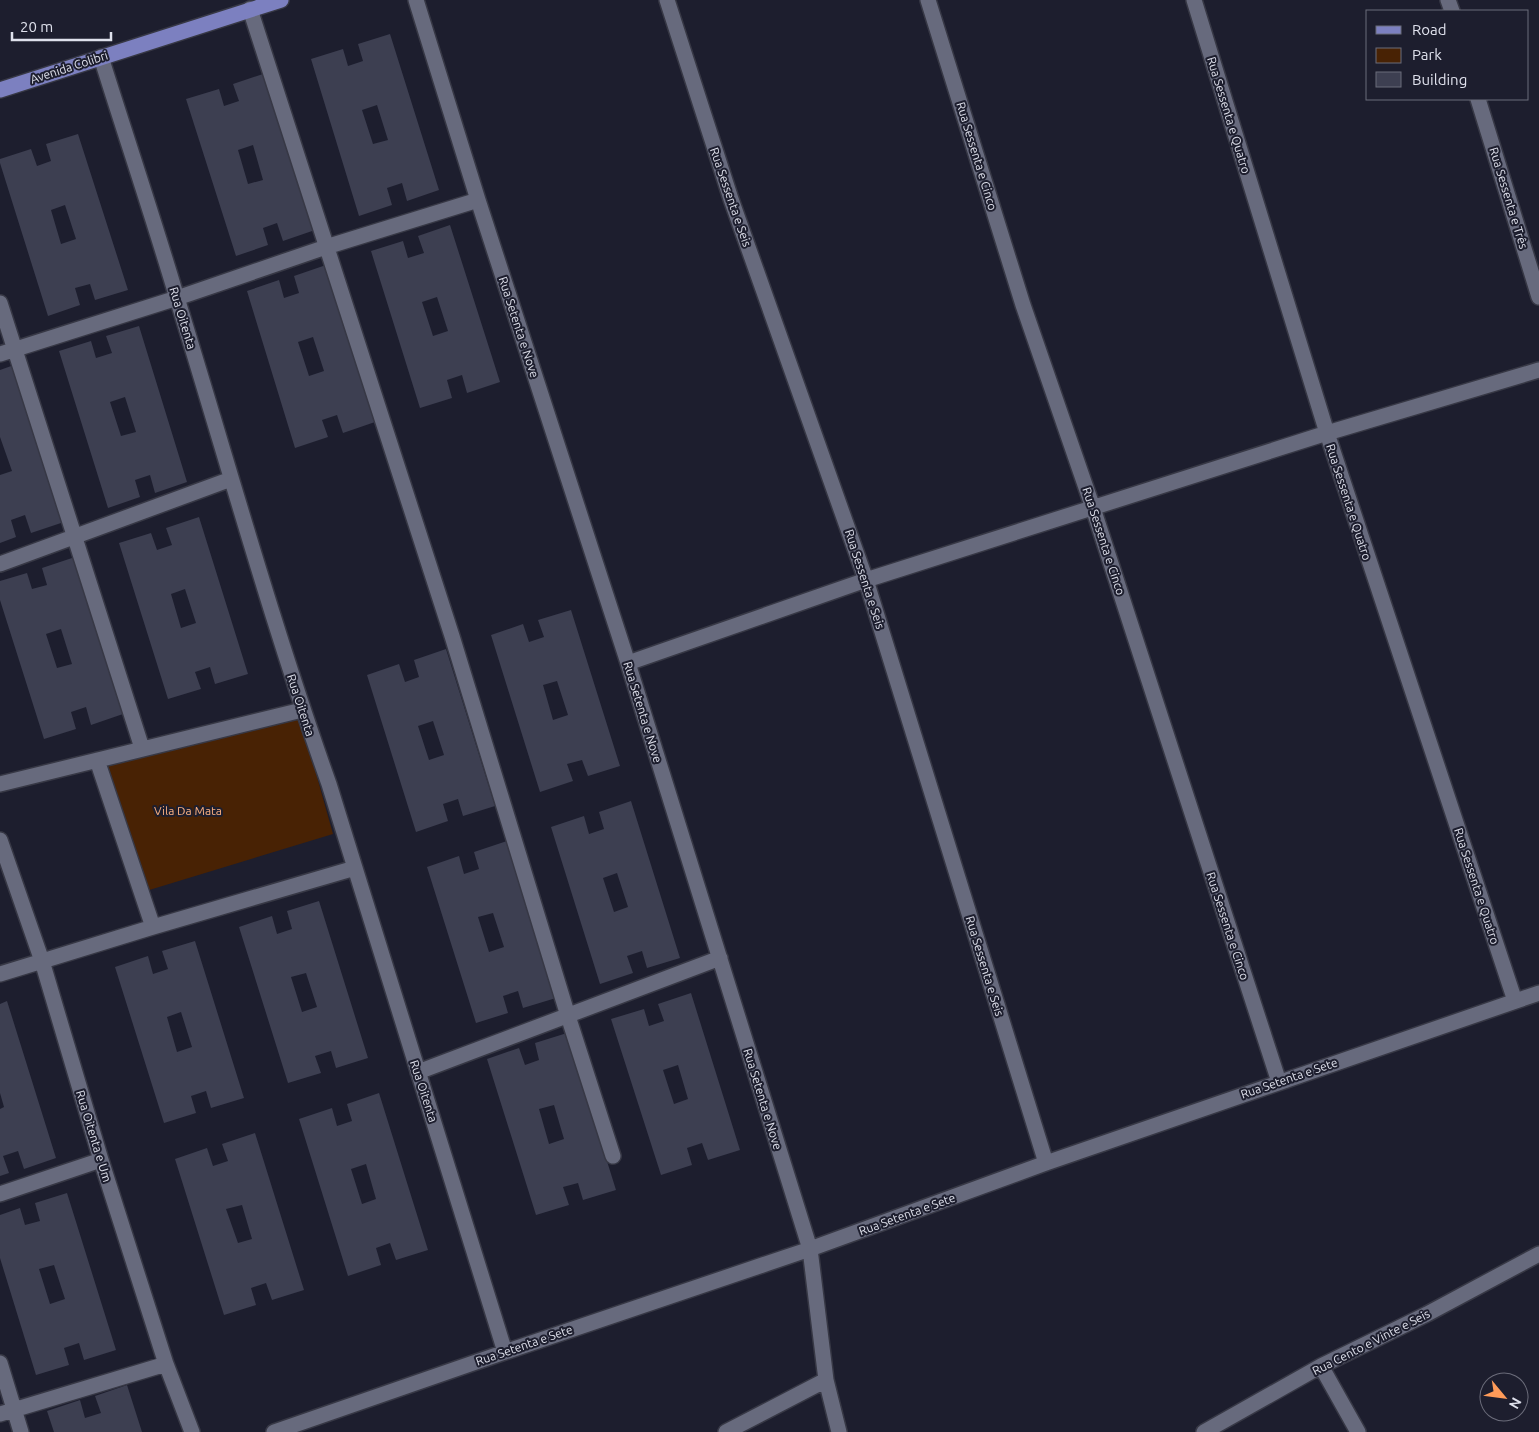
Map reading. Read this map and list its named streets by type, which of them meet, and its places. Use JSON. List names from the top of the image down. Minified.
{"streets":{"main road":["Avenida Colibri"],"street":["Rua Sessenta e Quatro","Rua Sessenta e Cinco","Rua Sessenta e Seis","Rua Sessenta e Três","Rua Oitenta","Rua Setenta e Nove","Rua Setenta e Sete","Rua Oitenta e Um","Rua Cento e Vinte e Seis"]},"crossings":[["Avenida Colibri","Rua Oitenta"],["Rua Sessenta e Quatro","Rua Setenta e Sete"],["Rua Sessenta e Cinco","Rua Setenta e Sete"],["Rua Sessenta e Seis","Rua Setenta e Sete"],["Rua Oitenta","Rua Setenta e Sete"],["Rua Setenta e Nove","Rua Setenta e Sete"]],"parks":["Vila Da Mata"],"legend":["Road","Park","Building"],"scale_bar":"20 m","north":"bottom right"}
